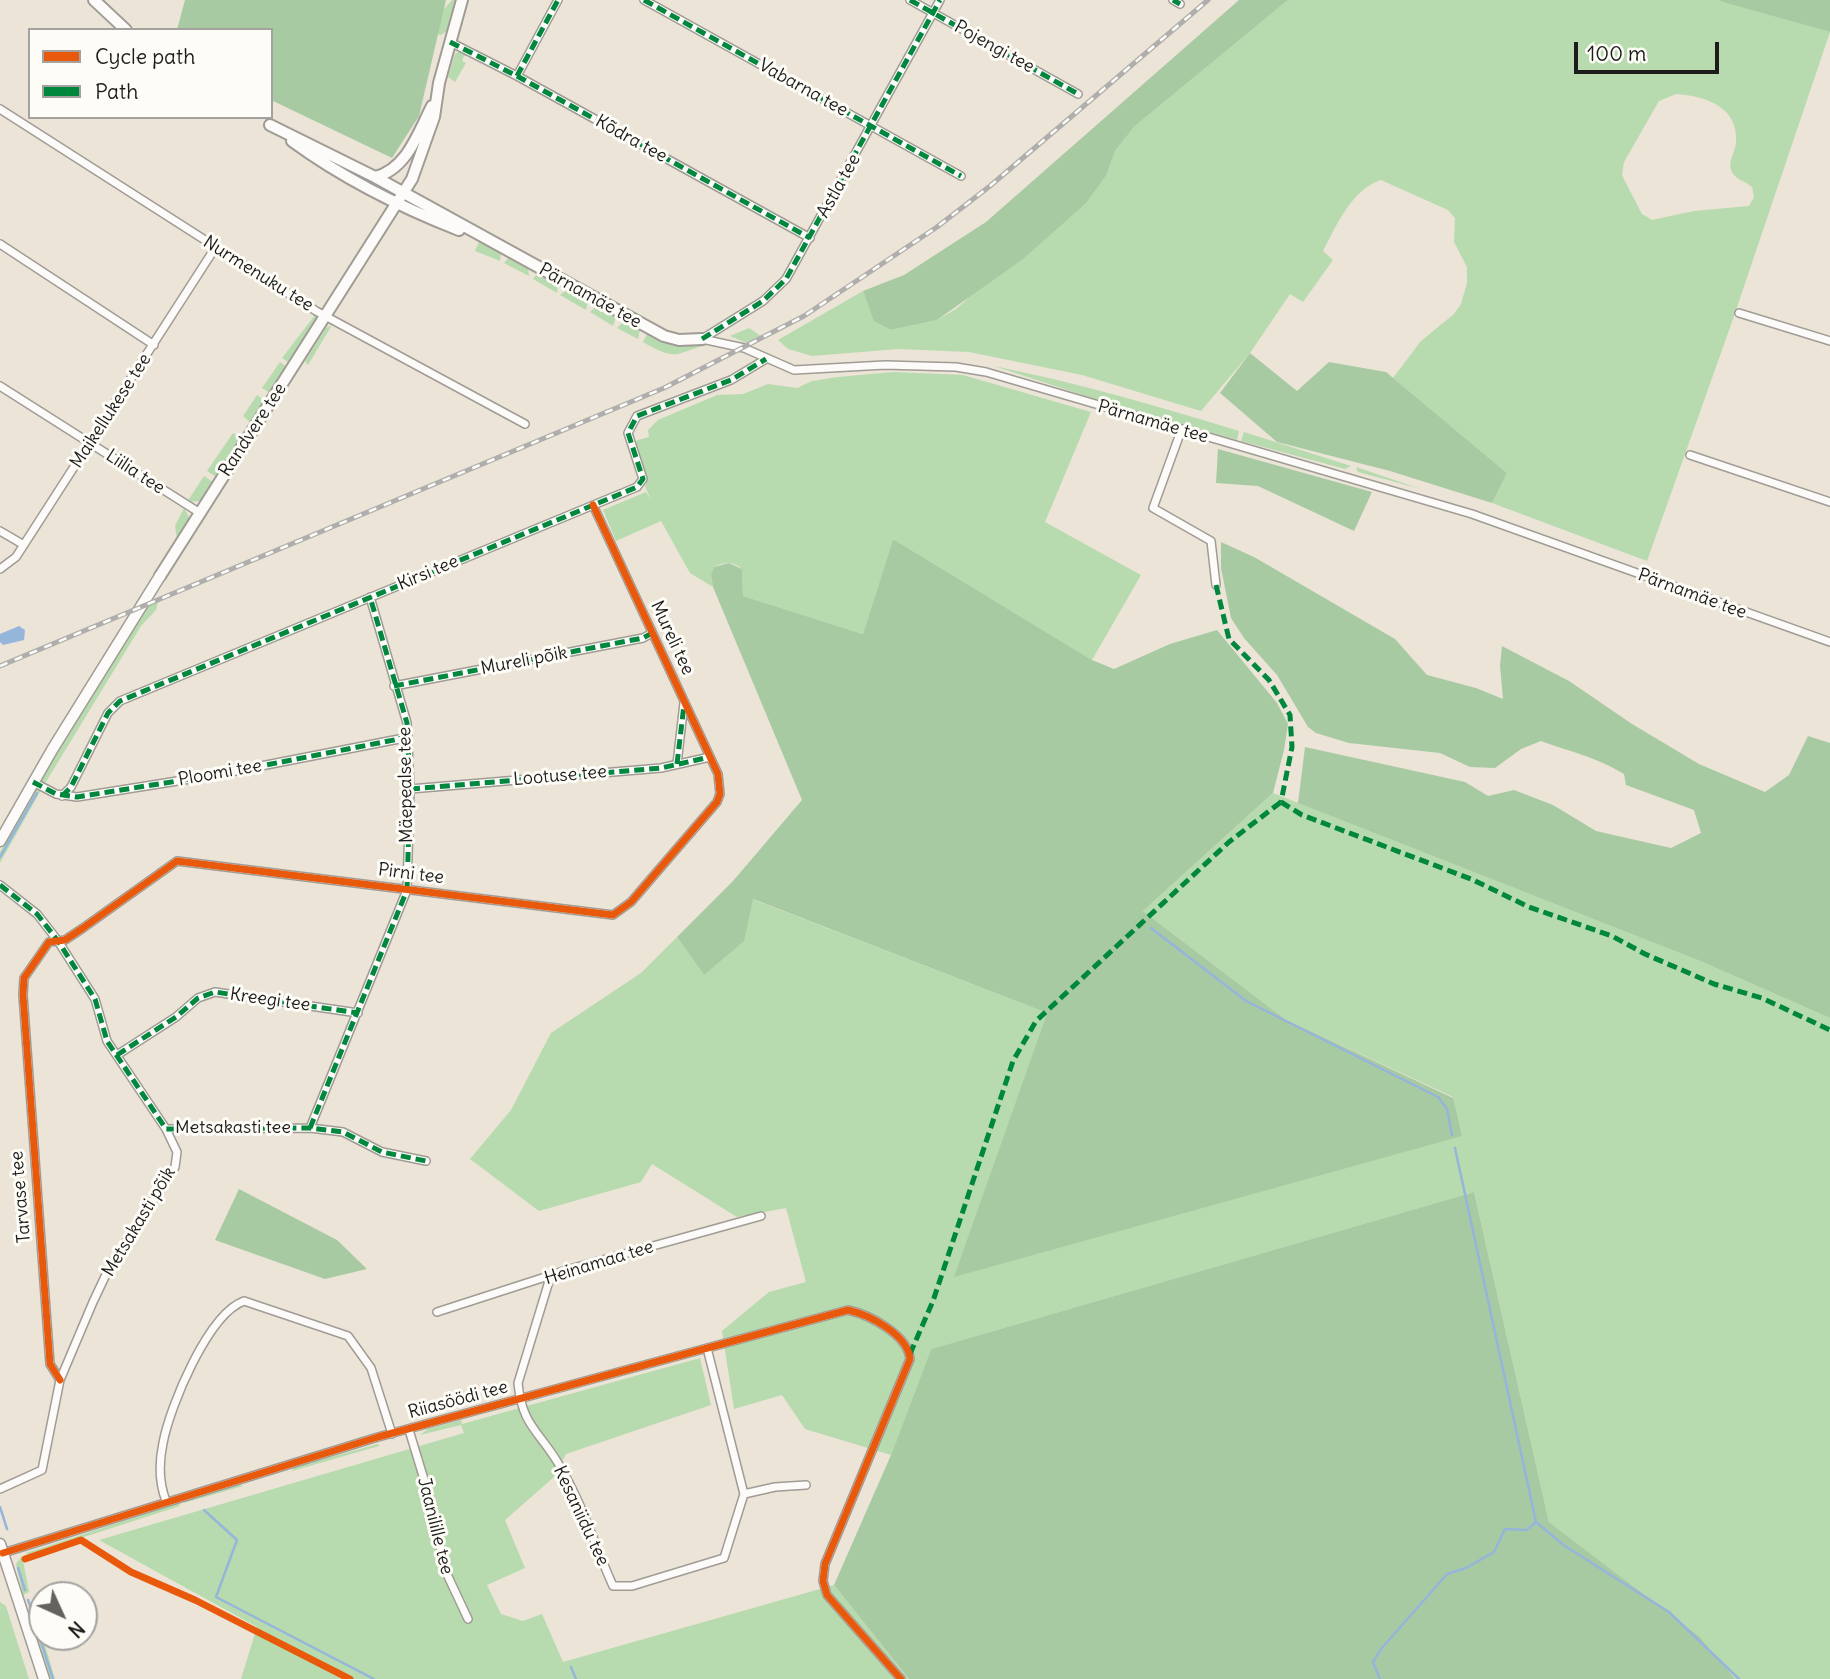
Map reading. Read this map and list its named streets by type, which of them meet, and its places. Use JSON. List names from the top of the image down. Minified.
{"streets":{"main road":["Pärnamäe tee","Randvere tee"],"street":["Pojengi tee","Vabarna tee","Kõdra tee","Astla tee","Nurmenuku tee","Maikellukese tee","Liilia tee","Kirsi tee","Mureli tee","Mureli põik","Ploomi tee","Lootuse tee","Mäepealse tee","Pirni tee","Kreegi tee","Metsakasti tee","Tarvase tee","Metsakasti põik","Heinamaa tee","Riiasöödi tee","Kesaniidu tee","Jaanilille tee"]},"crossings":[["Pojengi tee","Astla tee"],["Vabarna tee","Astla tee"],["Kõdra tee","Astla tee"],["Kõdra tee","Randvere tee"],["Astla tee","Pärnamäe tee"],["Nurmenuku tee","Maikellukese tee"],["Nurmenuku tee","Randvere tee"],["Pärnamäe tee","Randvere tee"],["Pärnamäe tee","Kirsi tee"],["Maikellukese tee","Liilia tee"],["Randvere tee","Liilia tee"],["Randvere tee","Ploomi tee"],["Kirsi tee","Mureli tee"],["Kirsi tee","Ploomi tee"],["Kirsi tee","Mäepealse tee"],["Mureli tee","Mureli põik"],["Mureli tee","Lootuse tee"],["Mureli tee","Pirni tee"],["Mureli põik","Mäepealse tee"],["Ploomi tee","Mäepealse tee"],["Lootuse tee","Mäepealse tee"],["Mäepealse tee","Pirni tee"],["Mäepealse tee","Kreegi tee"],["Mäepealse tee","Metsakasti tee"],["Pirni tee","Metsakasti tee"],["Pirni tee","Tarvase tee"],["Kreegi tee","Metsakasti tee"],["Metsakasti tee","Tarvase tee"],["Metsakasti tee","Metsakasti põik"],["Tarvase tee","Metsakasti põik"],["Heinamaa tee","Riiasöödi tee"],["Riiasöödi tee","Kesaniidu tee"],["Riiasöödi tee","Jaanilille tee"]],"legend":["Cycle path","Path"],"scale_bar":"100 m","north":"bottom right"}
